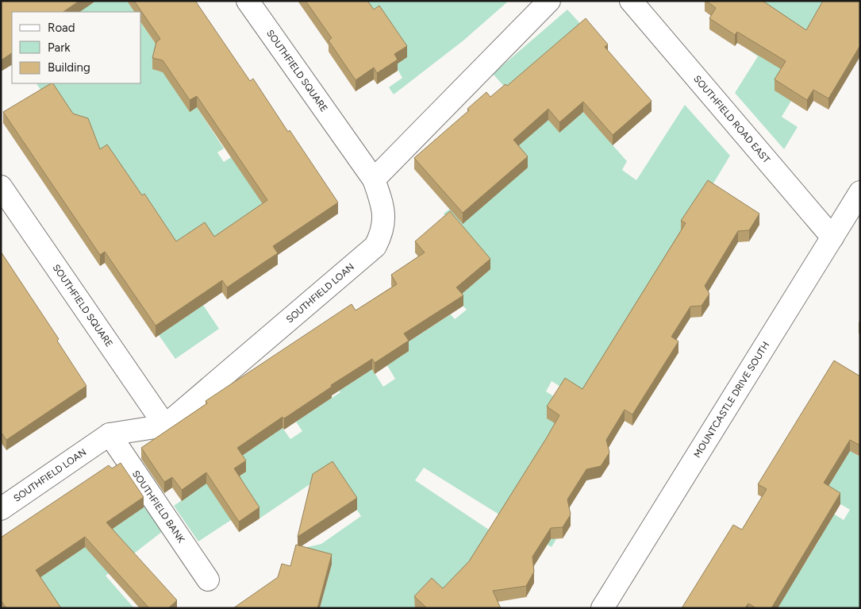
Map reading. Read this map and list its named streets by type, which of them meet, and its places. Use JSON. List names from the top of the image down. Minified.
{"streets":{"street":["SOUTHFIELD SQUARE","SOUTHFIELD ROAD EAST","SOUTHFIELD LOAN","MOUNTCASTLE DRIVE SOUTH","SOUTHFIELD BANK"]},"crossings":[["SOUTHFIELD SQUARE","SOUTHFIELD LOAN"],["SOUTHFIELD ROAD EAST","MOUNTCASTLE DRIVE SOUTH"],["SOUTHFIELD LOAN","SOUTHFIELD BANK"]],"legend":["Road","Park","Building"]}
